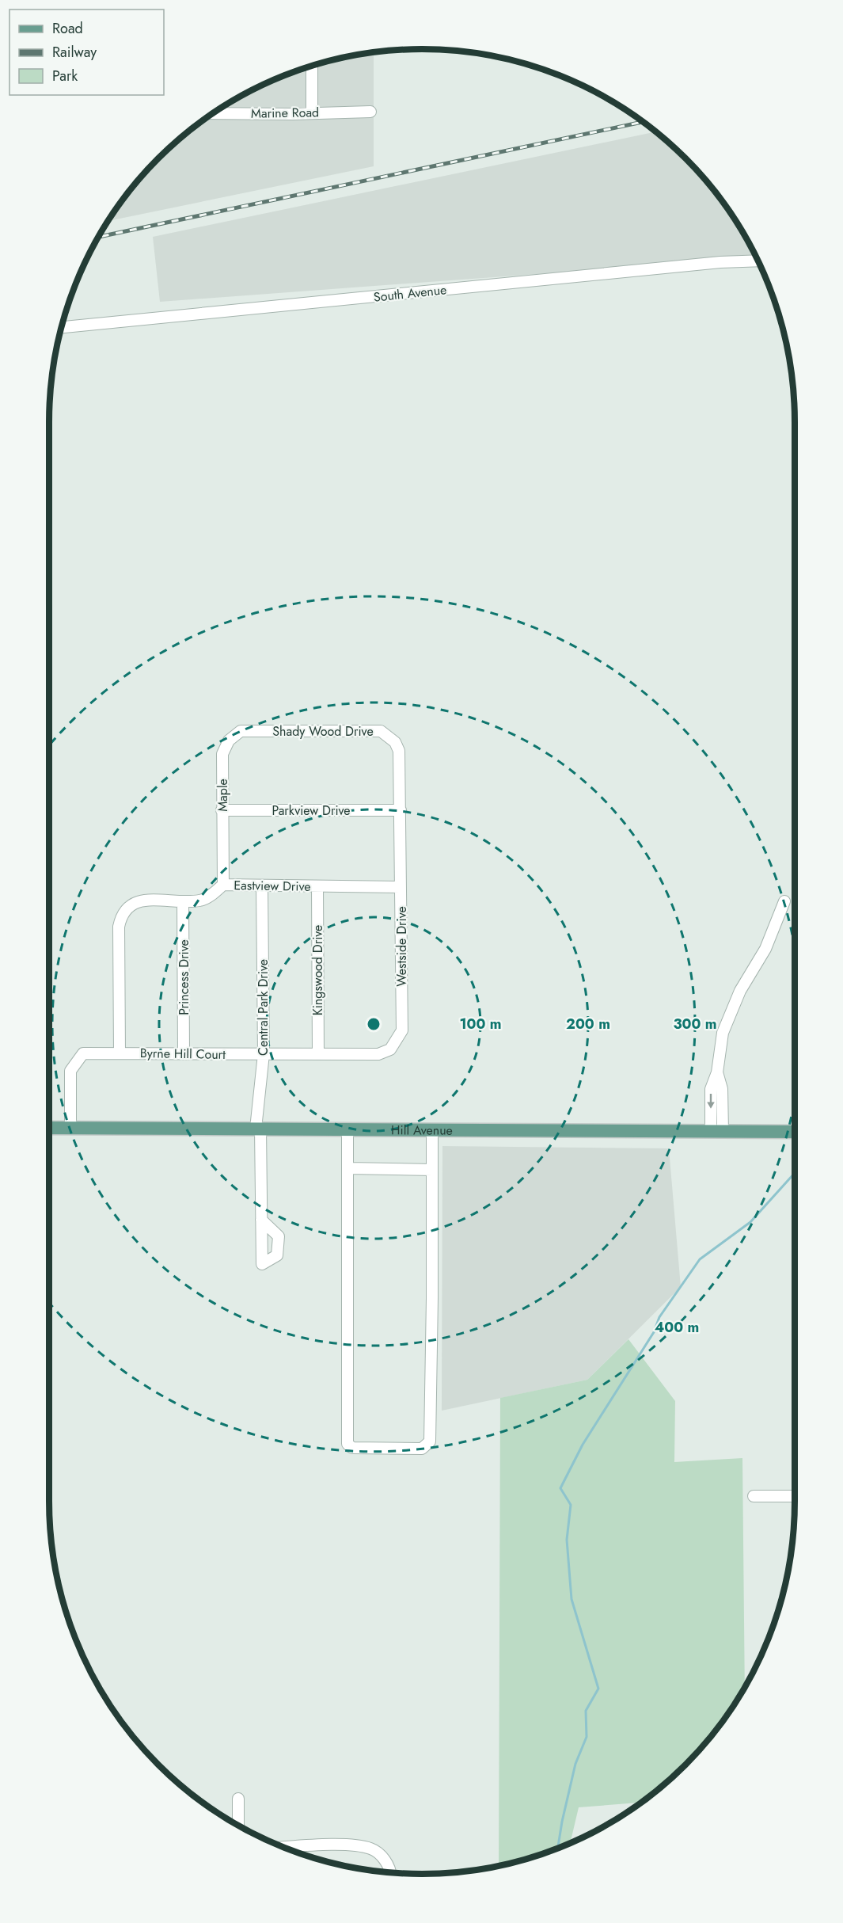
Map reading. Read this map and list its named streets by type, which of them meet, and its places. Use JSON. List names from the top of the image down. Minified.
{"streets":{"main road":["Hill Avenue"],"street":["Marine Road","South Avenue","Shady Wood Drive","Maple","Parkview Drive","Eastview Drive","Westside Drive","Kingswood Drive","Princess Drive","Central Park Drive","Byrne Hill Court"]},"crossings":[["Shady Wood Drive","Maple"],["Shady Wood Drive","Parkview Drive"],["Shady Wood Drive","Westside Drive"],["Maple","Parkview Drive"],["Maple","Eastview Drive"],["Parkview Drive","Westside Drive"],["Eastview Drive","Westside Drive"],["Eastview Drive","Kingswood Drive"],["Eastview Drive","Princess Drive"],["Eastview Drive","Central Park Drive"],["Eastview Drive","Byrne Hill Court"],["Westside Drive","Byrne Hill Court"],["Kingswood Drive","Byrne Hill Court"],["Princess Drive","Byrne Hill Court"],["Central Park Drive","Byrne Hill Court"],["Central Park Drive","Hill Avenue"],["Byrne Hill Court","Hill Avenue"]],"legend":["Road","Railway","Park"],"rings":["100 m","200 m","300 m","400 m"]}
